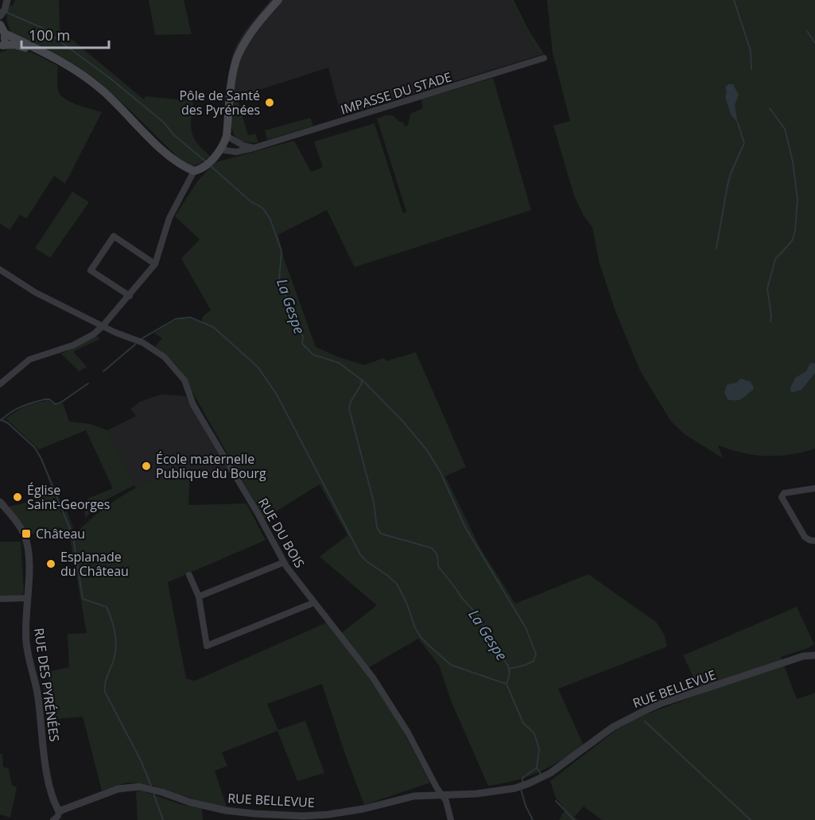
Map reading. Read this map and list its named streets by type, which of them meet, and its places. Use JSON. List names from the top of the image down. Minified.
{"streets":{"street":["IMPASSE DU STADE","RUE DU BOIS","RUE DES PYRÉNÉES","RUE BELLEVUE"]},"crossings":[["RUE DU BOIS","RUE BELLEVUE"],["RUE DES PYRÉNÉES","RUE BELLEVUE"]],"water":["La Gespe"],"places":{"other":["Pôle de Santé des Pyrénées","École maternelle Publique du Bourg","Église Saint-Georges","Esplanade du Château"],"transit":["Château"]},"scale_bar":"100 m"}
